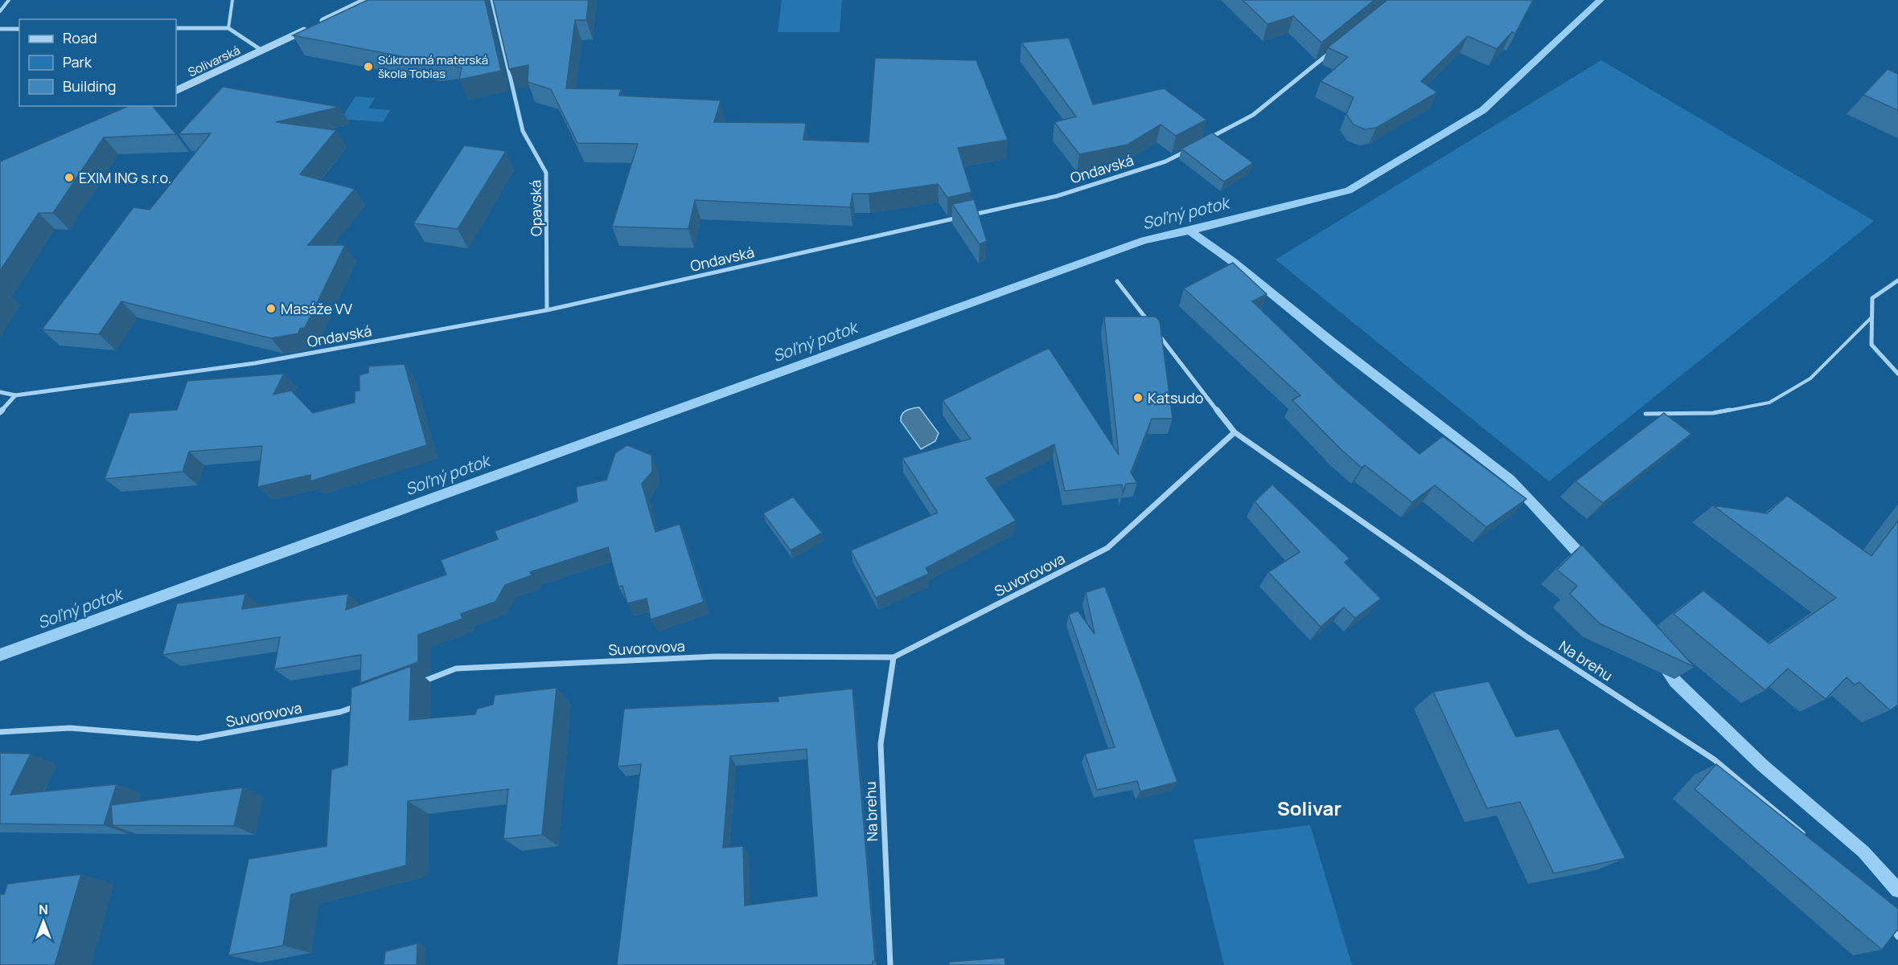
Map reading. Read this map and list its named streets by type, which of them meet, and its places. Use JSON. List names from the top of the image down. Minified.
{"streets":{"street":["Solivarská","Ondavská","Opavská","Suvorovova","Na brehu"]},"crossings":[["Ondavská","Opavská"],["Suvorovova","Na brehu"]],"districts":["Solivar"],"water":["Soľný potok"],"places":["Súkromná materská škola Tobias","EXIM ING s.r.o.","Masáže VV","Katsudo"],"legend":["Road","Park","Building"],"north":"top"}
